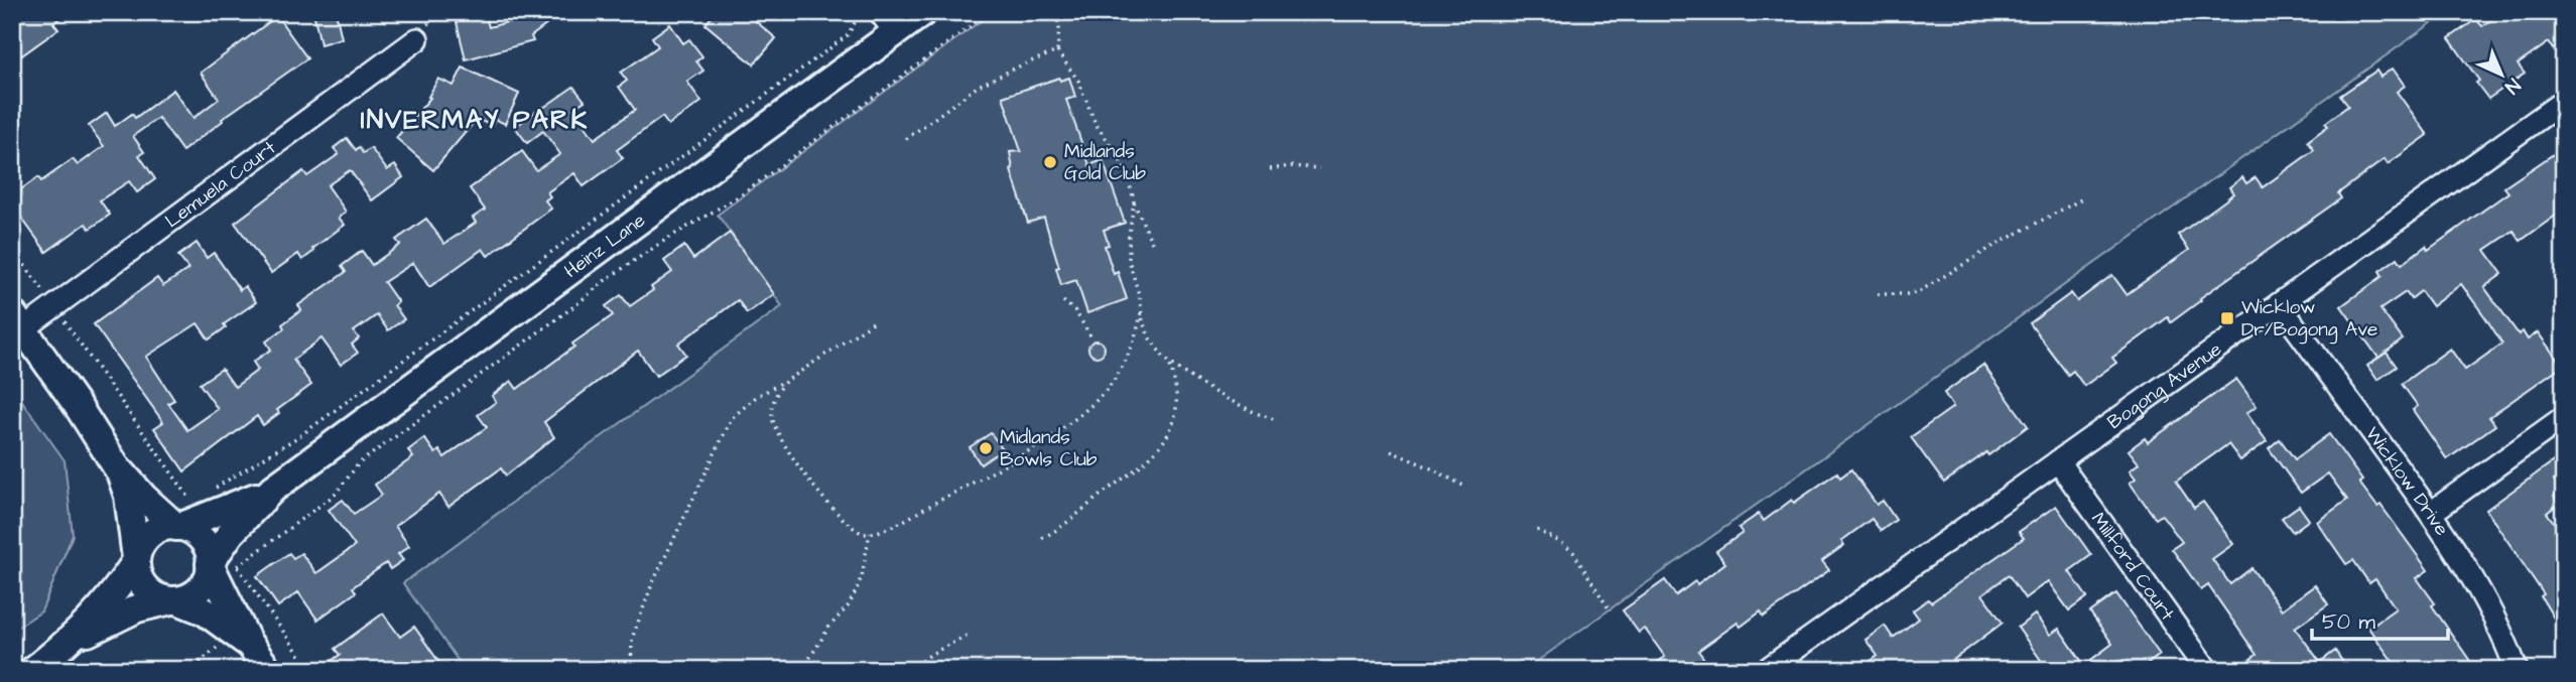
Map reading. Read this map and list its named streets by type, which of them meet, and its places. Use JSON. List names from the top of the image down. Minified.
{"streets":{"street":["Lemuela Court","Heinz Lane","Bogong Avenue","Wicklow Drive","Millford Court"]},"crossings":[["Bogong Avenue","Wicklow Drive"],["Bogong Avenue","Millford Court"]],"districts":["INVERMAY PARK"],"places":{"other":["Midlands Gold Club","Midlands Bowls Club"],"transit":["Wicklow Dr/Bogong Ave"]},"scale_bar":"50 m","north":"bottom right"}
